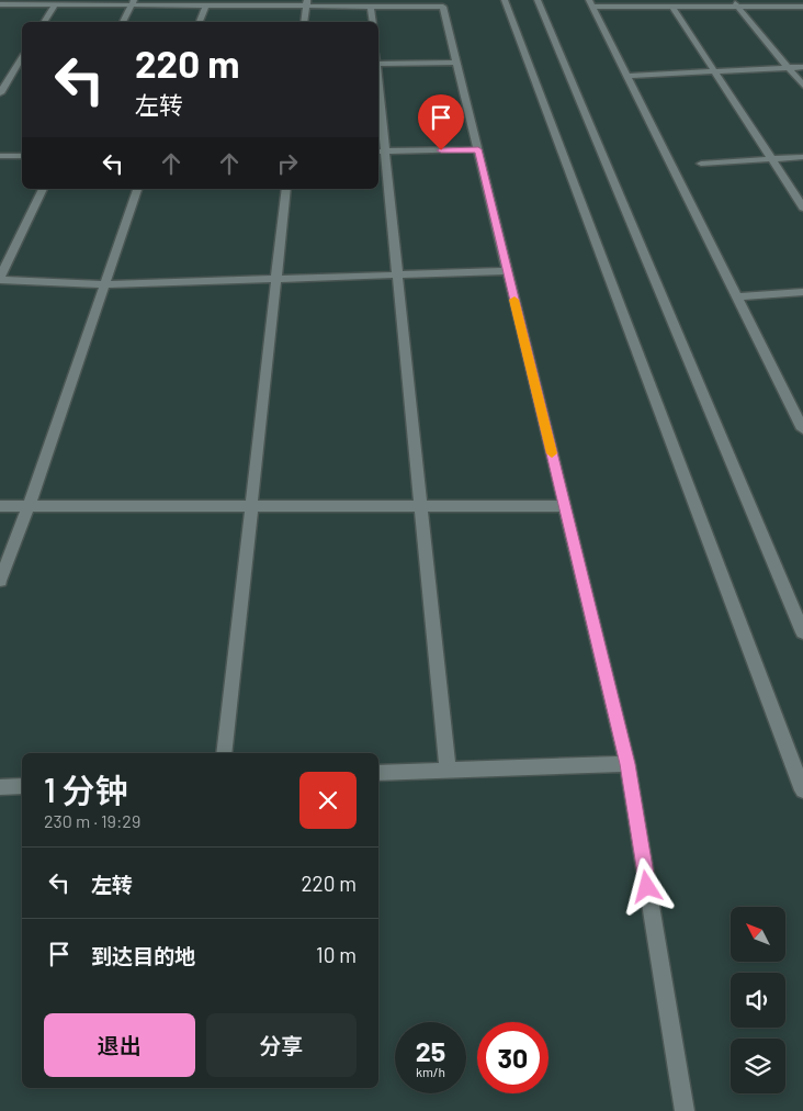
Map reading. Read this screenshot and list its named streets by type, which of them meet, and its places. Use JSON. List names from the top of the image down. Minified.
{"north":"top left","page":{"turn":["220 m","左转"],"heading":["1 分钟","230 m · 19:29"],"list":[{"name":"左转","value":"220 m"},{"name":"到达目的地","value":"10 m"}],"buttons":["退出","分享"],"speed":"25 km/h","limit":"30"}}
